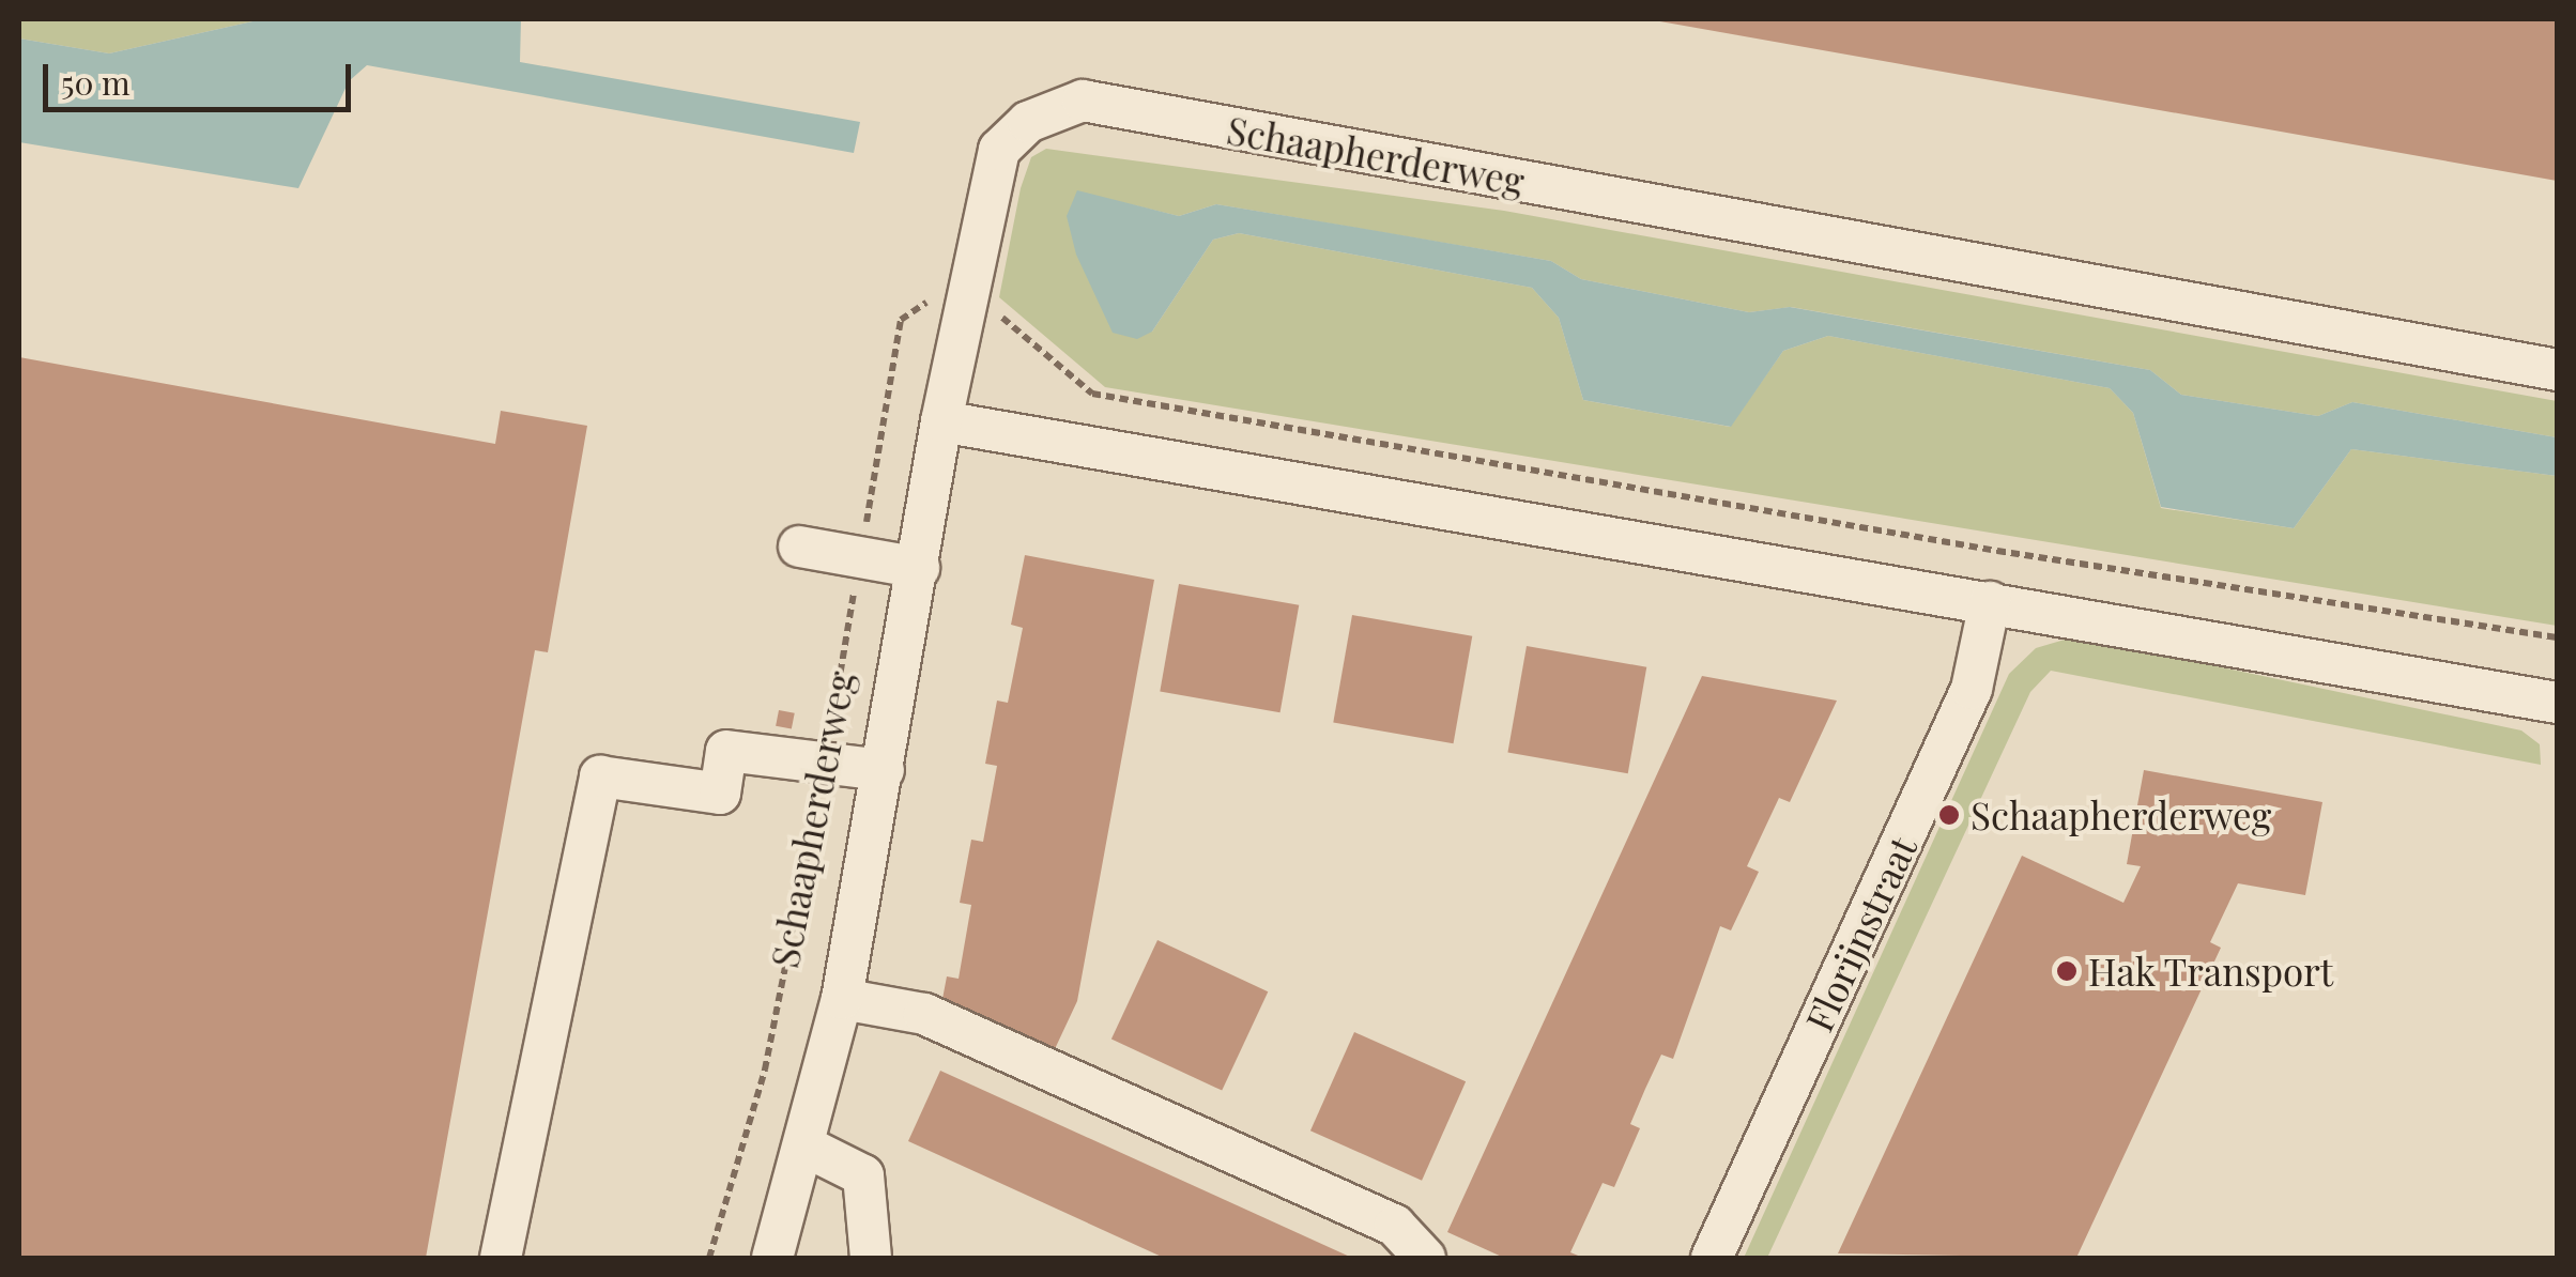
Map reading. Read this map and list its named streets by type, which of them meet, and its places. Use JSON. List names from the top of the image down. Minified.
{"streets":{"street":["Schaapherderweg","Florijnstraat"]},"places":["Schaapherderweg","Hak Transport"],"scale_bar":"50 m"}
